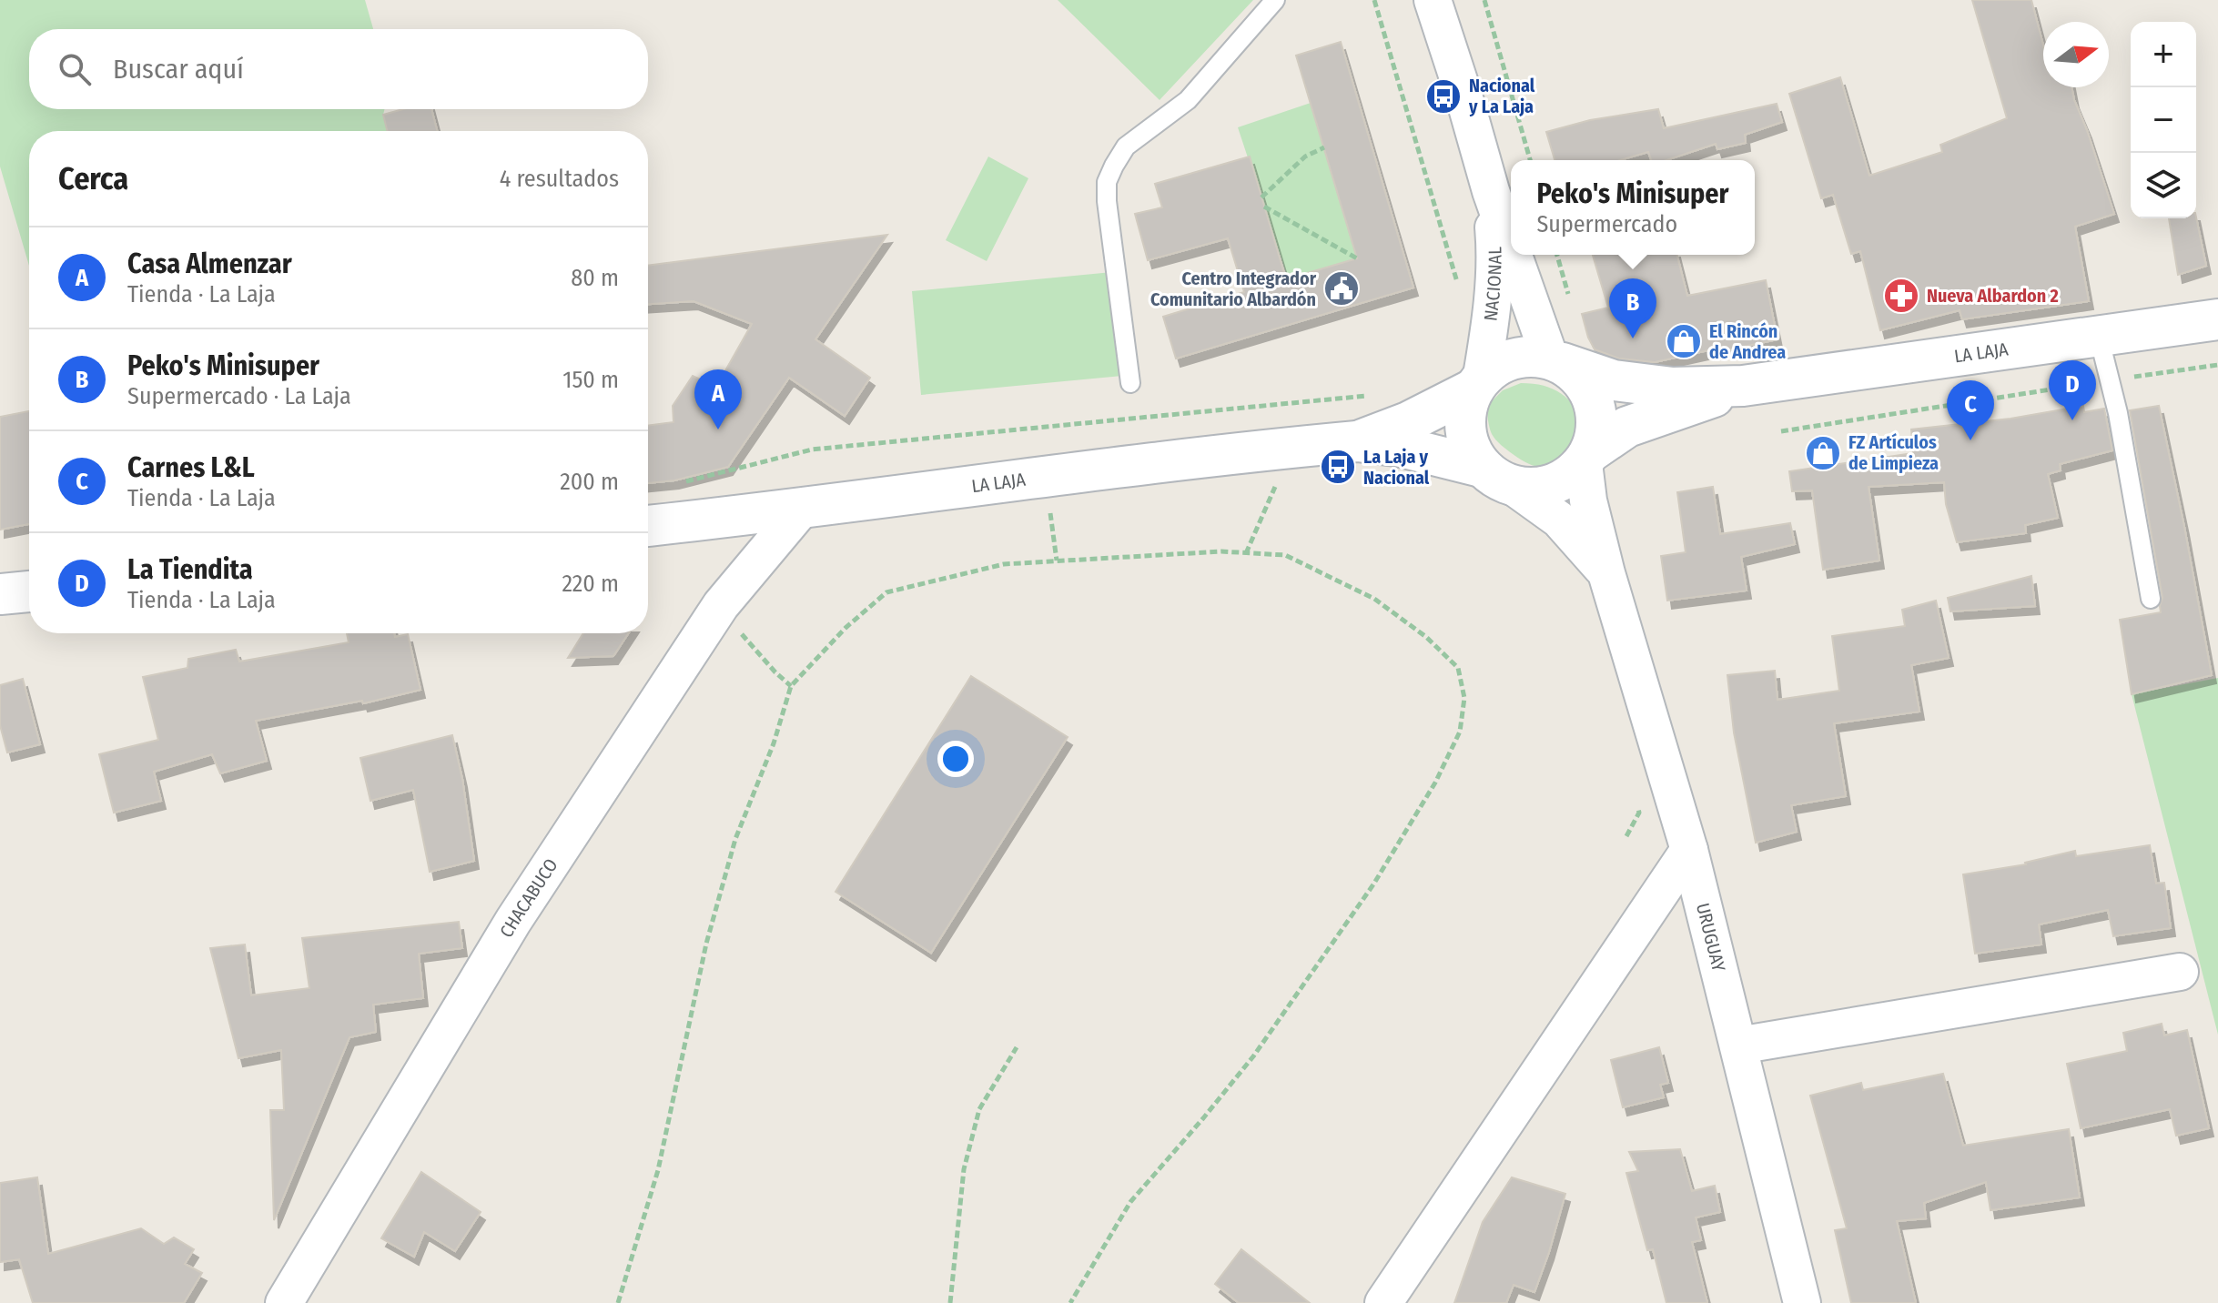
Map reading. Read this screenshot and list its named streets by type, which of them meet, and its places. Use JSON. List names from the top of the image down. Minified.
{"streets":{"main road":["LA LAJA"],"street":["NACIONAL","CHACABUCO","URUGUAY"]},"crossings":[["NACIONAL","LA LAJA"],["NACIONAL","URUGUAY"],["LA LAJA","CHACABUCO"],["LA LAJA","URUGUAY"]],"places":{"bus stop":["Nacional y La Laja","La Laja y Nacional"],"public building":["Centro Integrador Comunitario Albardón"],"pharmacy":["Nueva Albardon 2"],"shop":["El Rincón de Andrea","FZ Artículos de Limpieza"]},"north":"right","page":{"map_buttons":["+","−"],"search":"Buscar aquí","heading":["Cerca","4 resultados"],"popup":["Peko's Minisuper","Supermercado"],"list":[{"mark":"A","name":"Casa Almenzar","note":"Tienda · La Laja","value":"80 m"},{"mark":"B","name":"Peko's Minisuper","note":"Supermercado · La Laja","value":"150 m"},{"mark":"C","name":"Carnes L&L","note":"Tienda · La Laja","value":"200 m"},{"mark":"D","name":"La Tiendita","note":"Tienda · La Laja","value":"220 m"}],"pins":["B","D","A","C"]}}
